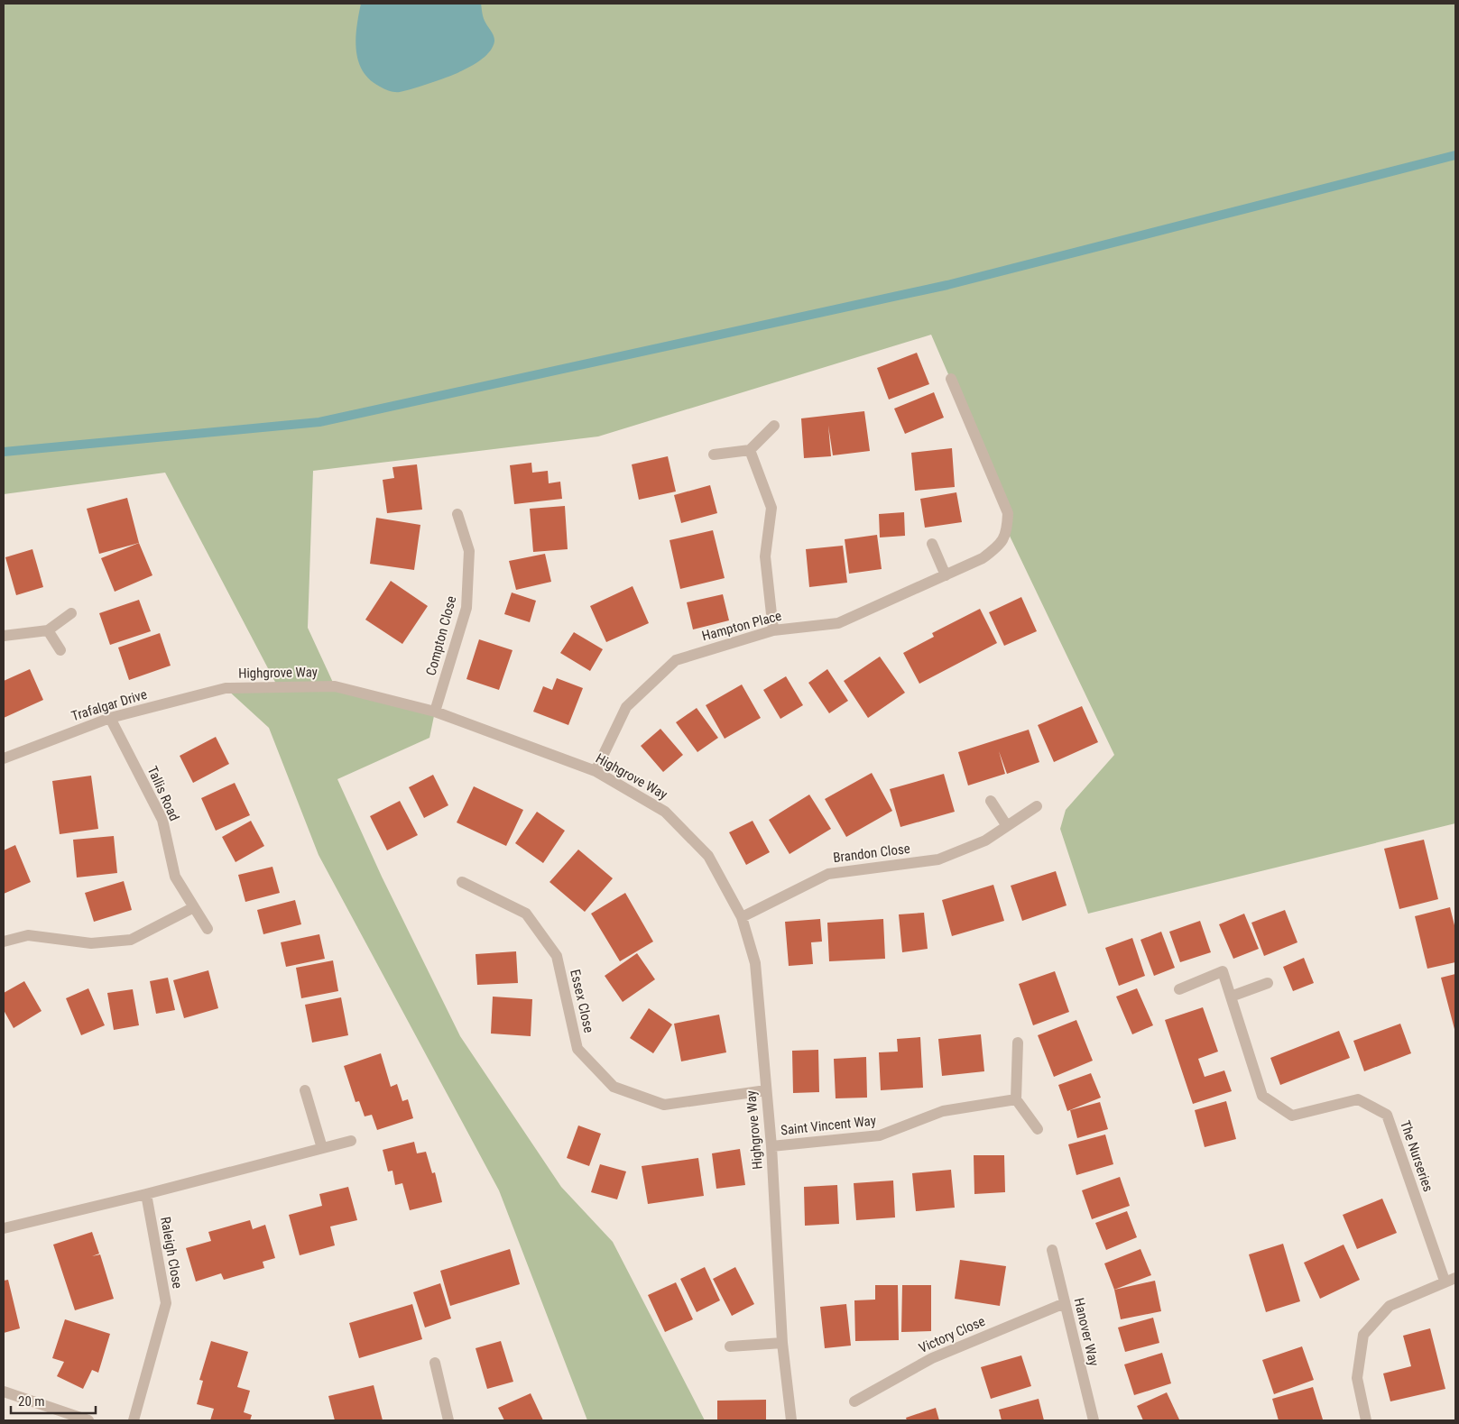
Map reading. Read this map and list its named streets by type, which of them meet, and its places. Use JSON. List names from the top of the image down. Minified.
{"streets":{"street":["Hampton Place","Compton Close","Highgrove Way","Trafalgar Drive","Tallis Road","Brandon Close","Essex Close","Saint Vincent Way","The Nurseries","Raleigh Close","Hanover Way","Victory Close"]},"crossings":[["Hampton Place","Highgrove Way"],["Compton Close","Highgrove Way"],["Highgrove Way","Trafalgar Drive"],["Highgrove Way","Brandon Close"],["Highgrove Way","Essex Close"],["Highgrove Way","Saint Vincent Way"],["Trafalgar Drive","Tallis Road"],["Hanover Way","Victory Close"]],"scale_bar":"20 m"}
